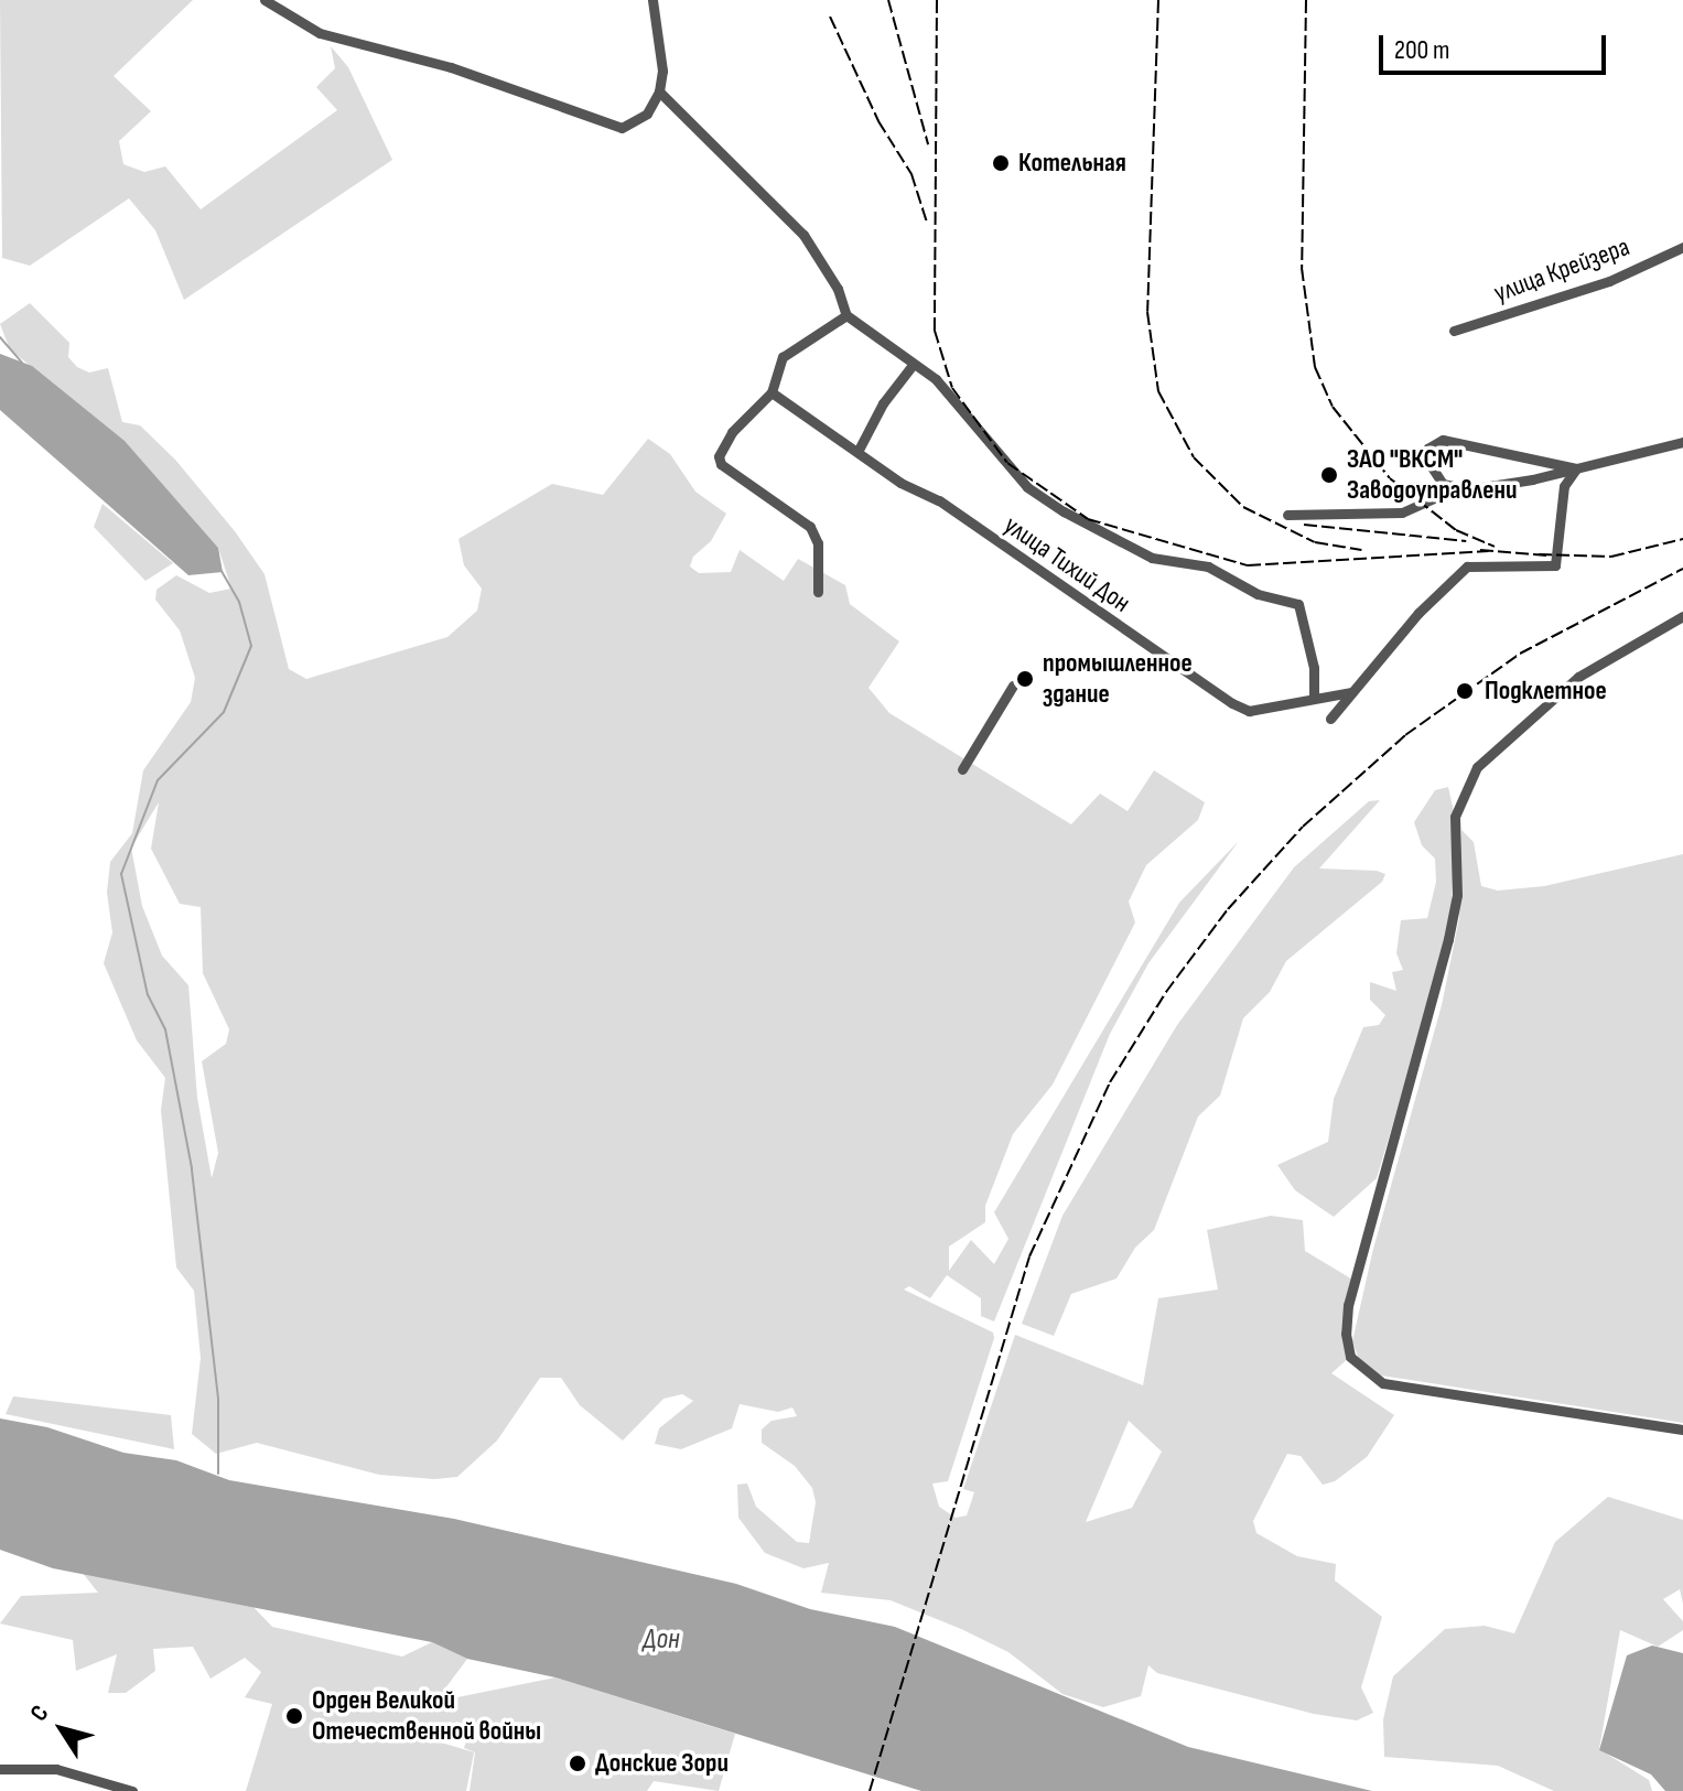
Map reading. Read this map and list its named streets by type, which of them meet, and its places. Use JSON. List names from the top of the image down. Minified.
{"streets":{"street":["улица Крейзера","улица Тихий Дон"]},"water":["Дон"],"places":["Котельная","ЗАО \"ВКСМ\" Заводоуправлени","промышленное здание","Подклетное","Орден Великой Отечественной войны","Донские Зори"],"scale_bar":"200 m","north":"top left"}
